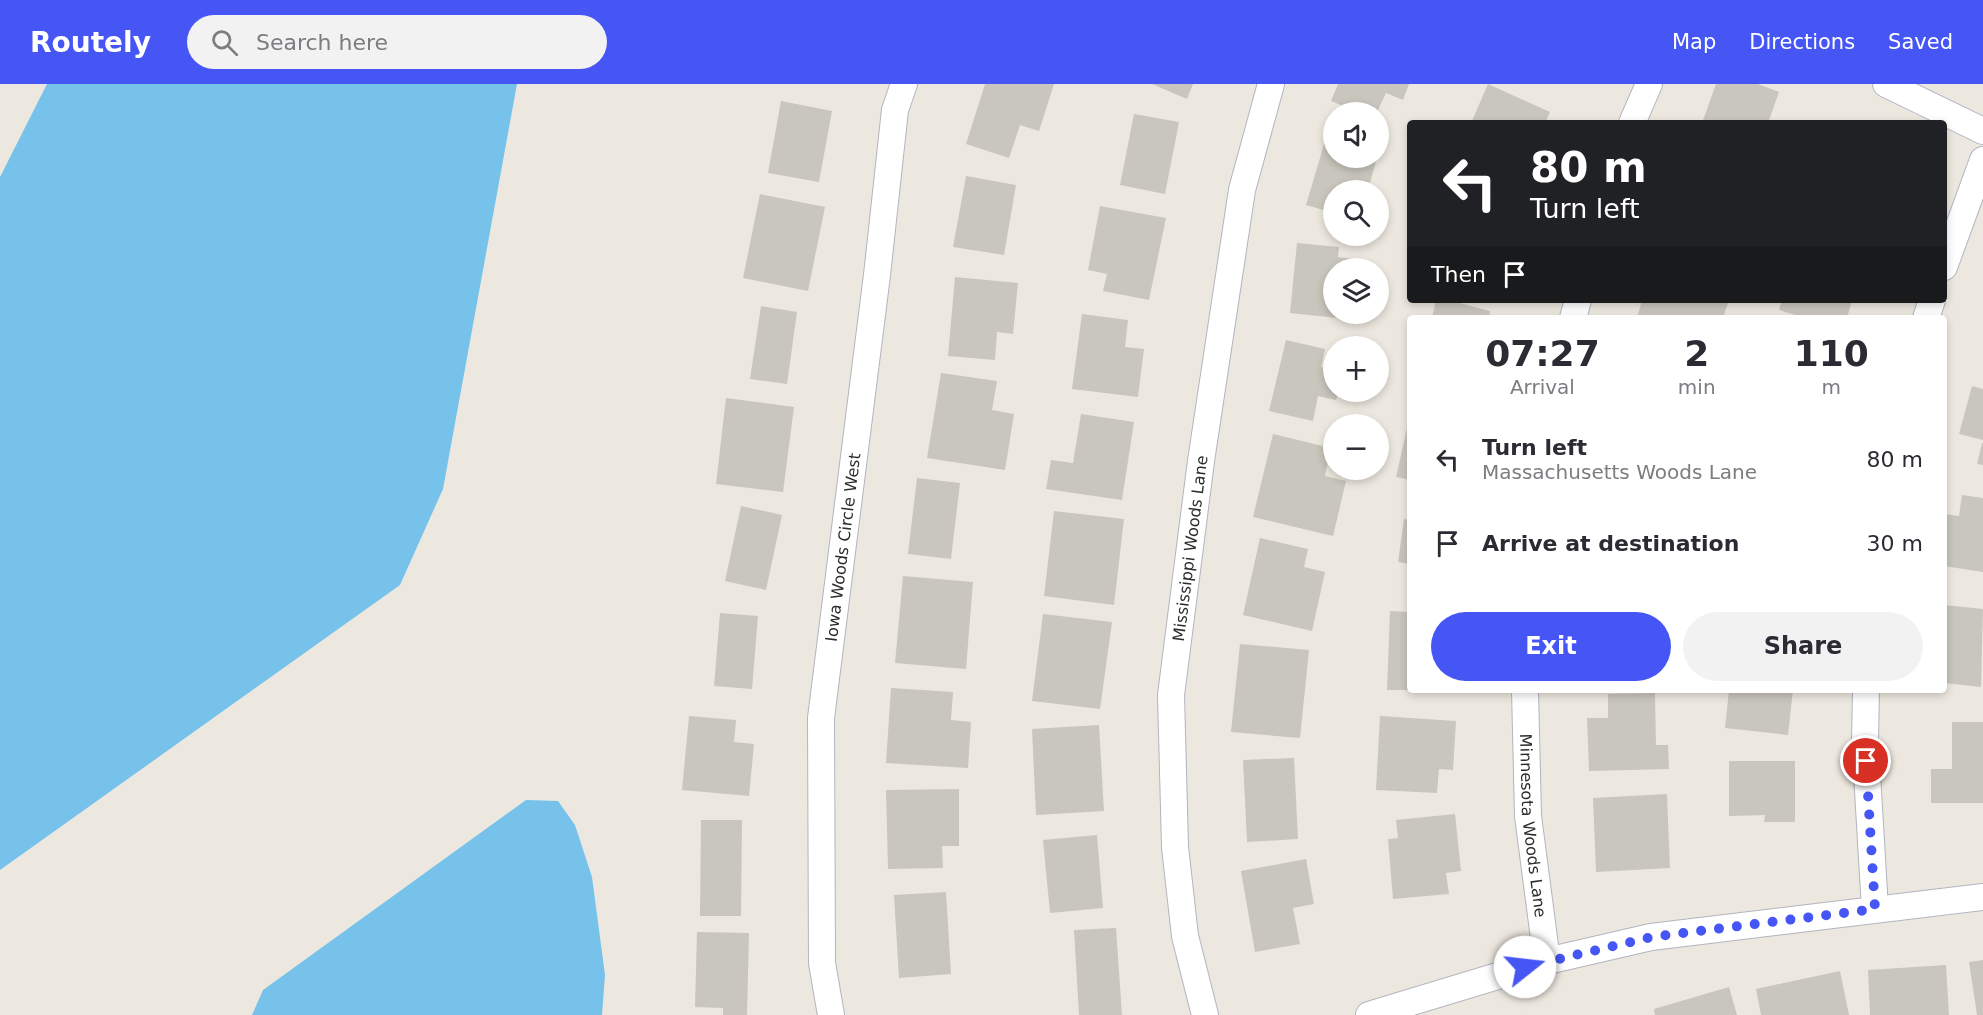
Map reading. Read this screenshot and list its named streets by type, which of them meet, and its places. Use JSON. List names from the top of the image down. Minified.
{"streets":{"street":["Iowa Woods Circle West","Mississippi Woods Lane","Minnesota Woods Lane"]},"page":{"header":"Routely","search":"Search here","nav":["Map","Directions","Saved"],"map_buttons":["+","−"],"turn":["80 m","Turn left"],"then":"Then","eta":["07:27","Arrival","2","min","110","m"],"list":[{"name":"Turn left","note":"Massachusetts Woods Lane","value":"80 m"},{"name":"Arrive at destination","value":"30 m"}],"buttons":["Exit","Share"]}}
